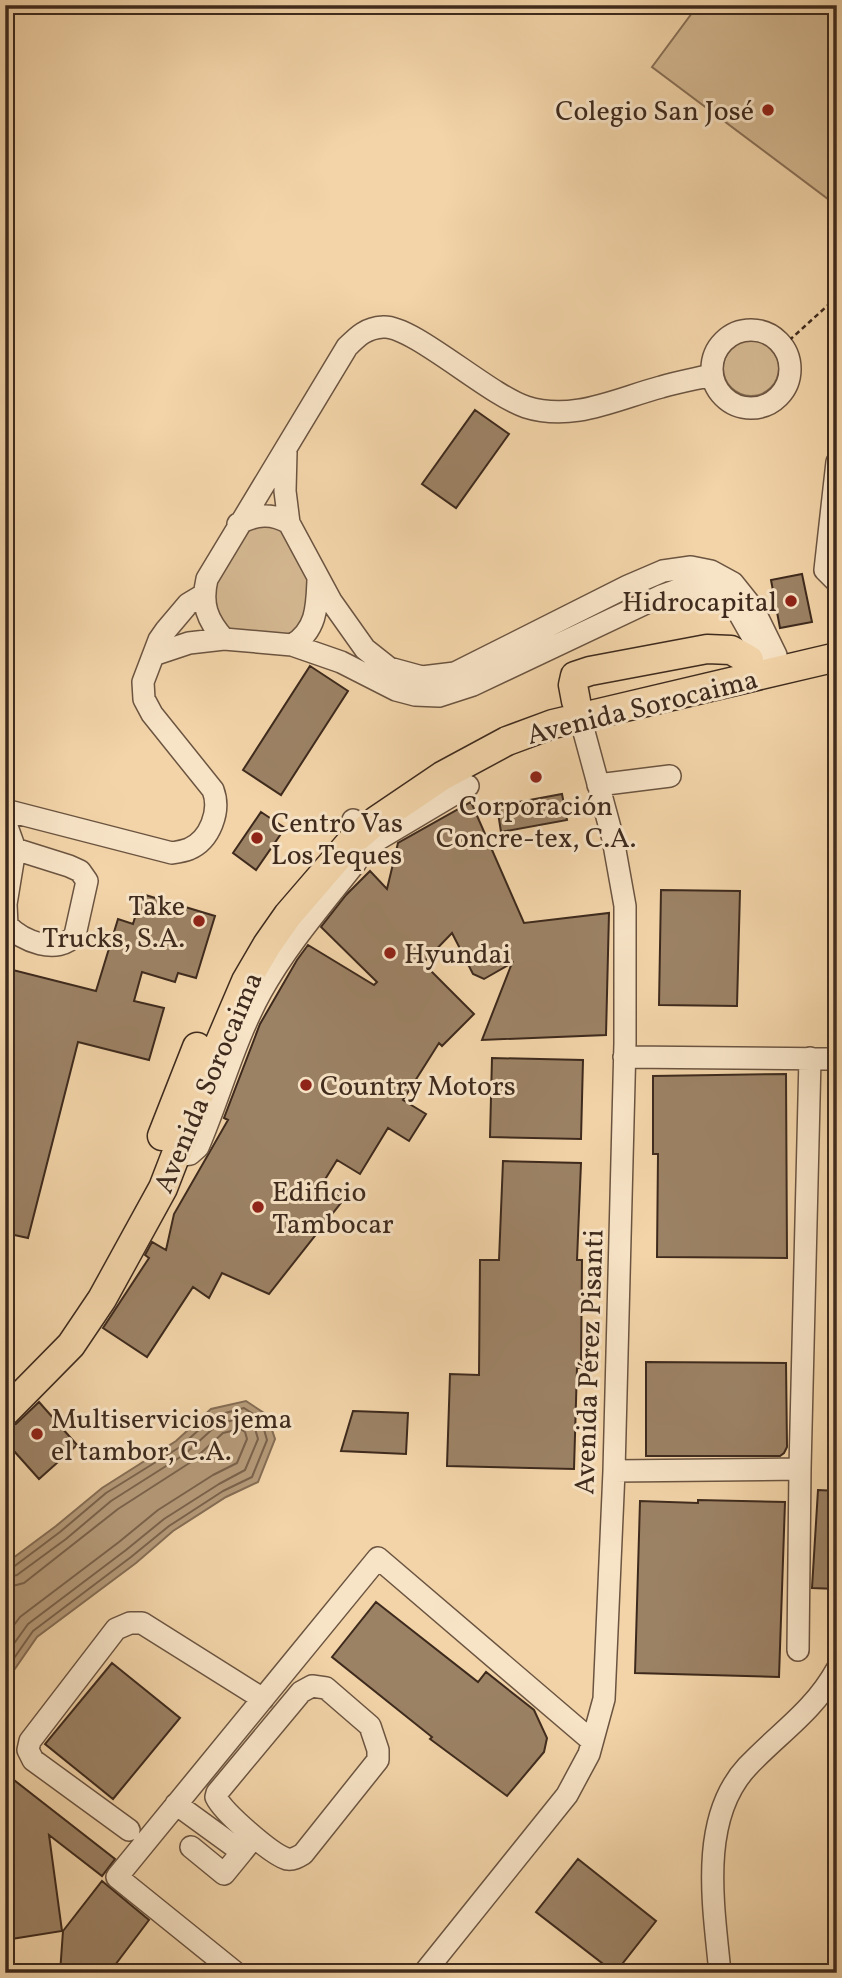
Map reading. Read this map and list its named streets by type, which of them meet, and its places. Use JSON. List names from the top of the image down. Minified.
{"streets":{"main road":["Avenida Sorocaima"],"street":["Avenida Pérez Pisanti"]},"crossings":[["Avenida Sorocaima","Avenida Pérez Pisanti"]],"places":["Colegio San José","Hidrocapital","Corporación Concre-tex, C.A.","Centro Vas Los Teques","Take Trucks, S.A.","Hyundai","Country Motors","Edificio Tambocar","Multiservicios jema el tambor, C.A."]}
